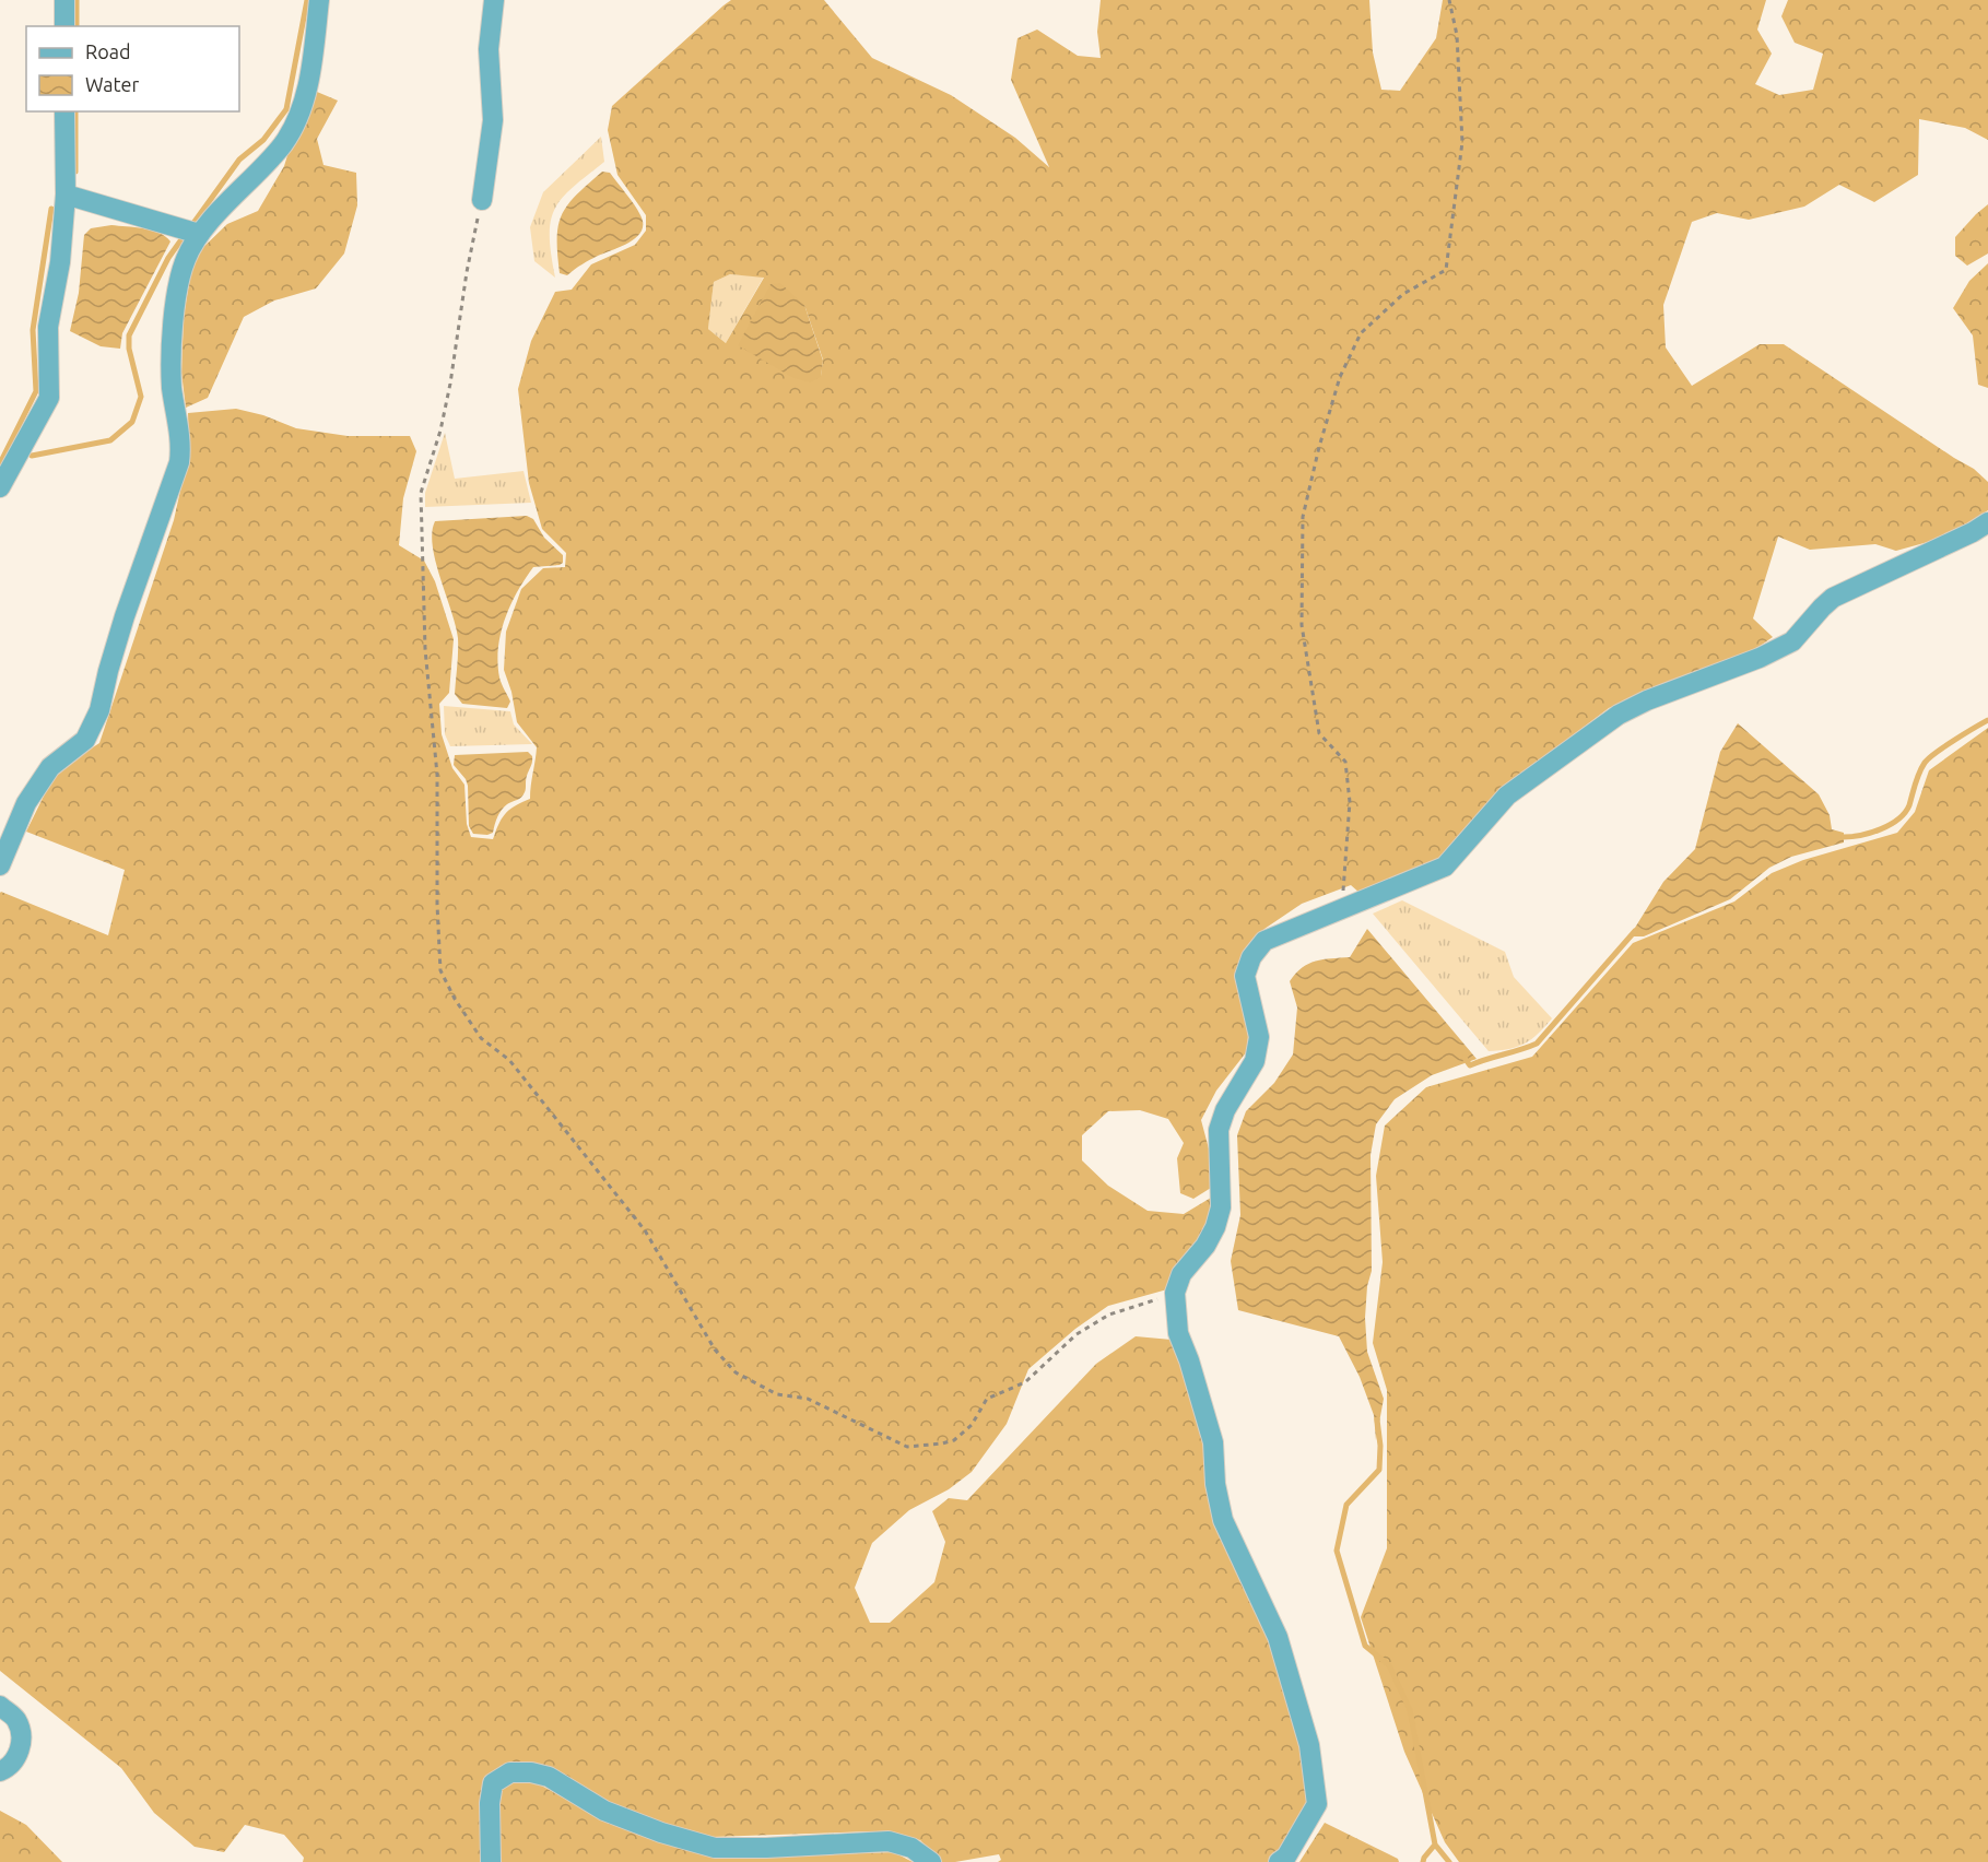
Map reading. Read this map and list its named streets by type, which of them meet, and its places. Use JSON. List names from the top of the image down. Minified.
{"legend":["Road","Water"]}
